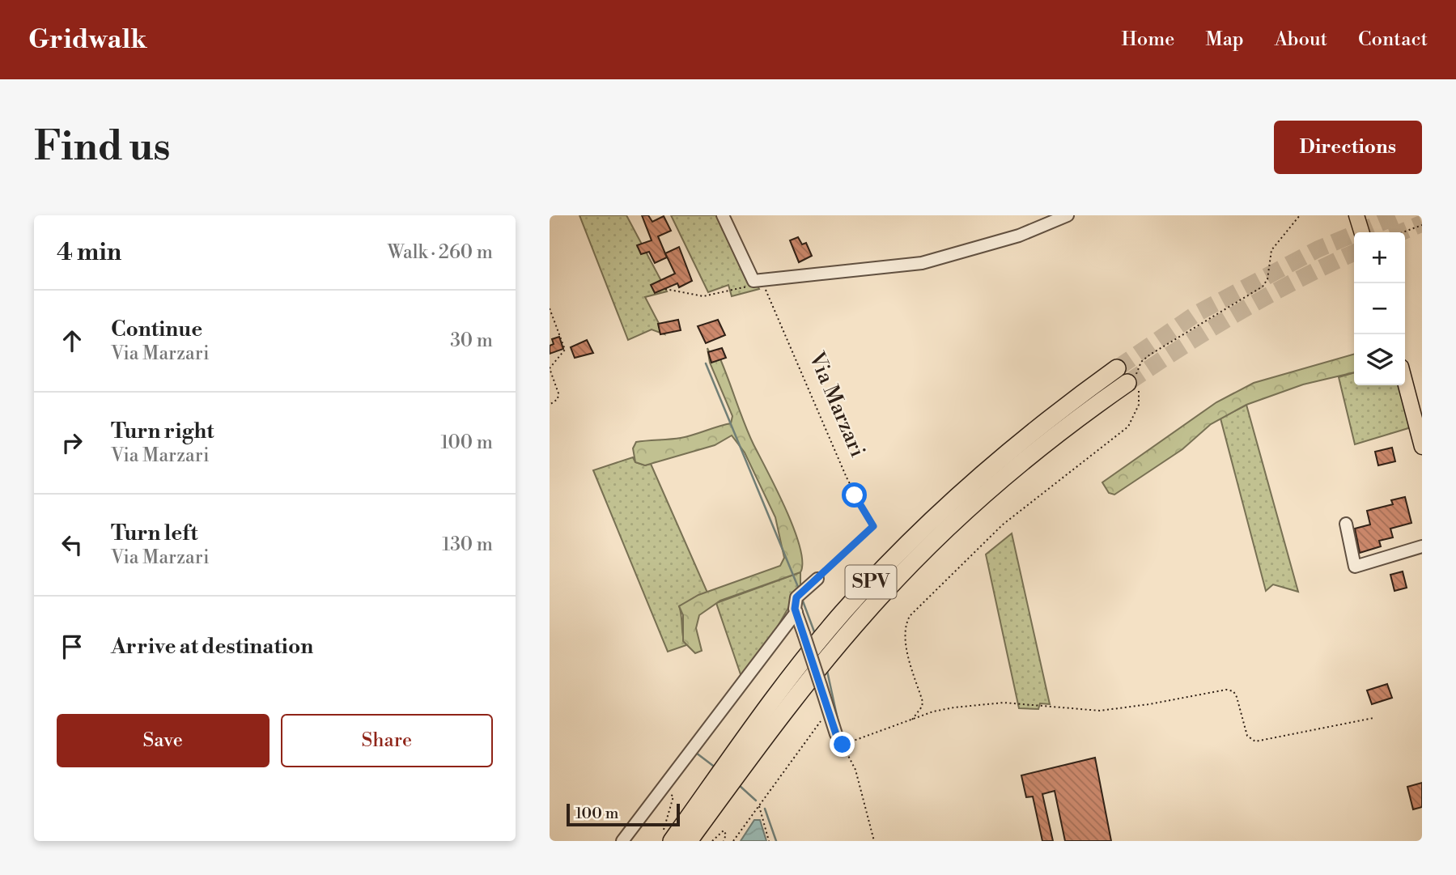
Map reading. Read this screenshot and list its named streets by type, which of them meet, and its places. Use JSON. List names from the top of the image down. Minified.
{"streets":{"highway":["SPV"],"path":["Via Marzari"]},"scale_bar":"100 m","page":{"header":"Gridwalk","nav":["Home","Map","About","Contact"],"buttons":["Directions",["Save","Share"]],"title":"Find us","heading":["4 min","Walk · 260 m"],"map_buttons":["+","−"],"list":[["Continue","Via Marzari","30 m"],["Turn right","Via Marzari","100 m"],["Turn left","Via Marzari","130 m"],"Arrive at destination"],"scale":"100 m"}}
